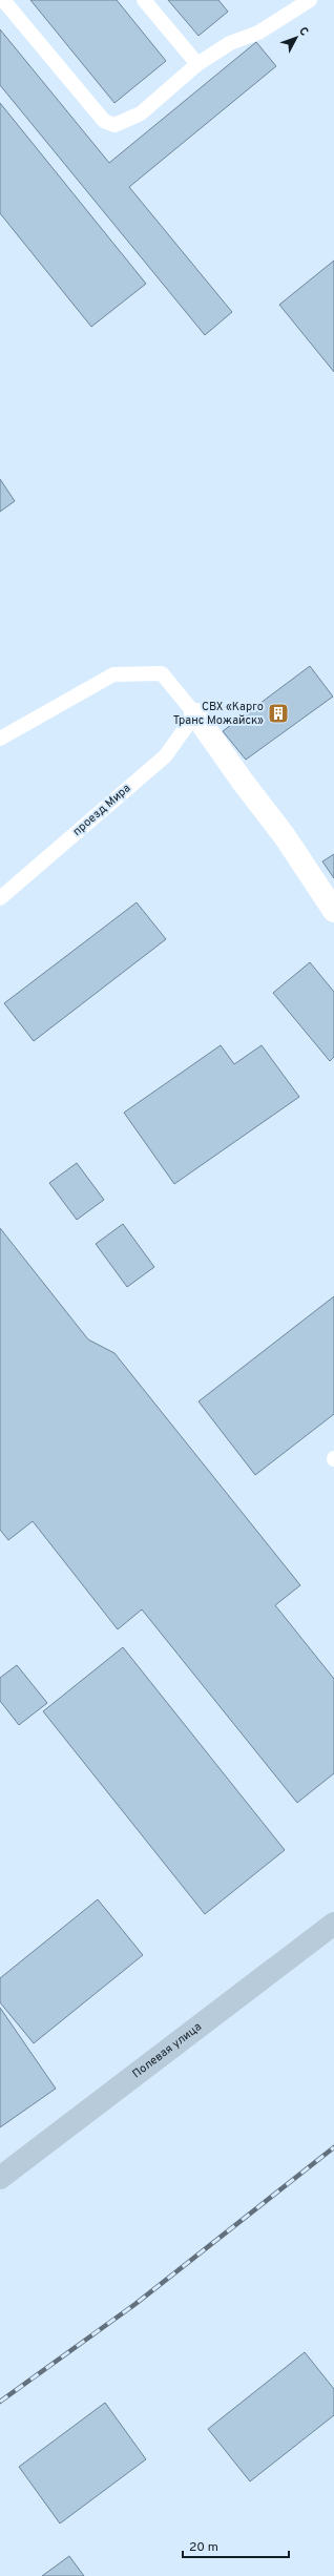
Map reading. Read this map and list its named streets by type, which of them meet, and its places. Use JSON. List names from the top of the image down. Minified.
{"streets":{"main road":["Полевая улица"],"lane":["проезд Мира"]},"places":{"building":["СВХ «Карго Транс Можайск»"]},"scale_bar":"20 m","north":"top right"}
